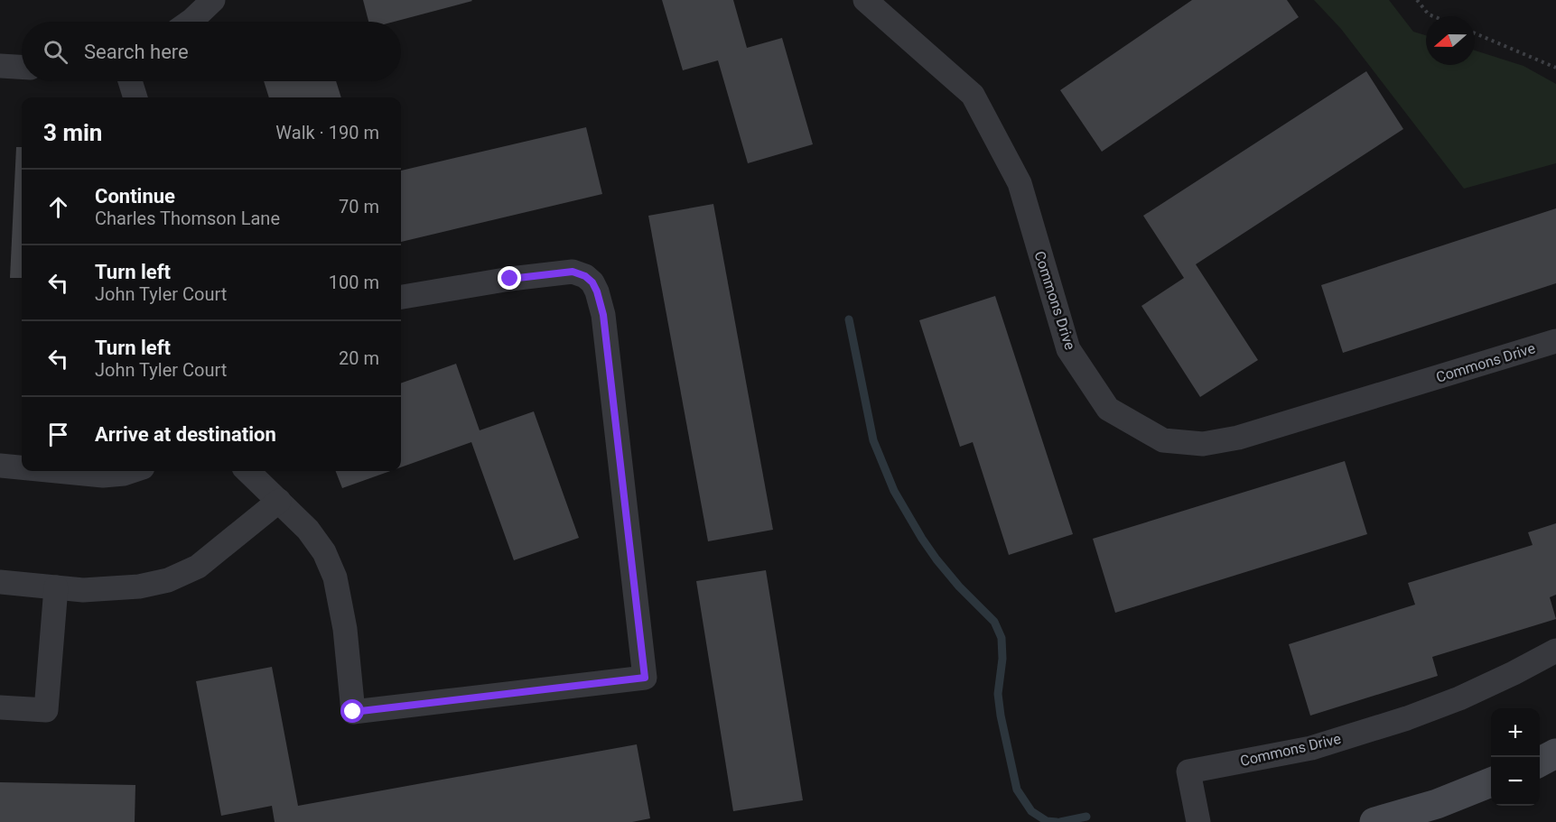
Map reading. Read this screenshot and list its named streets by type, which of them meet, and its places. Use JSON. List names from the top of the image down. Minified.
{"streets":{"street":["Commons Drive"]},"north":"left","page":{"search":"Search here","heading":["3 min","Walk · 190 m"],"list":[["Continue","Charles Thomson Lane","70 m"],["Turn left","John Tyler Court","100 m"],["Turn left","John Tyler Court","20 m"],"Arrive at destination"],"map_buttons":["+","−"]}}
